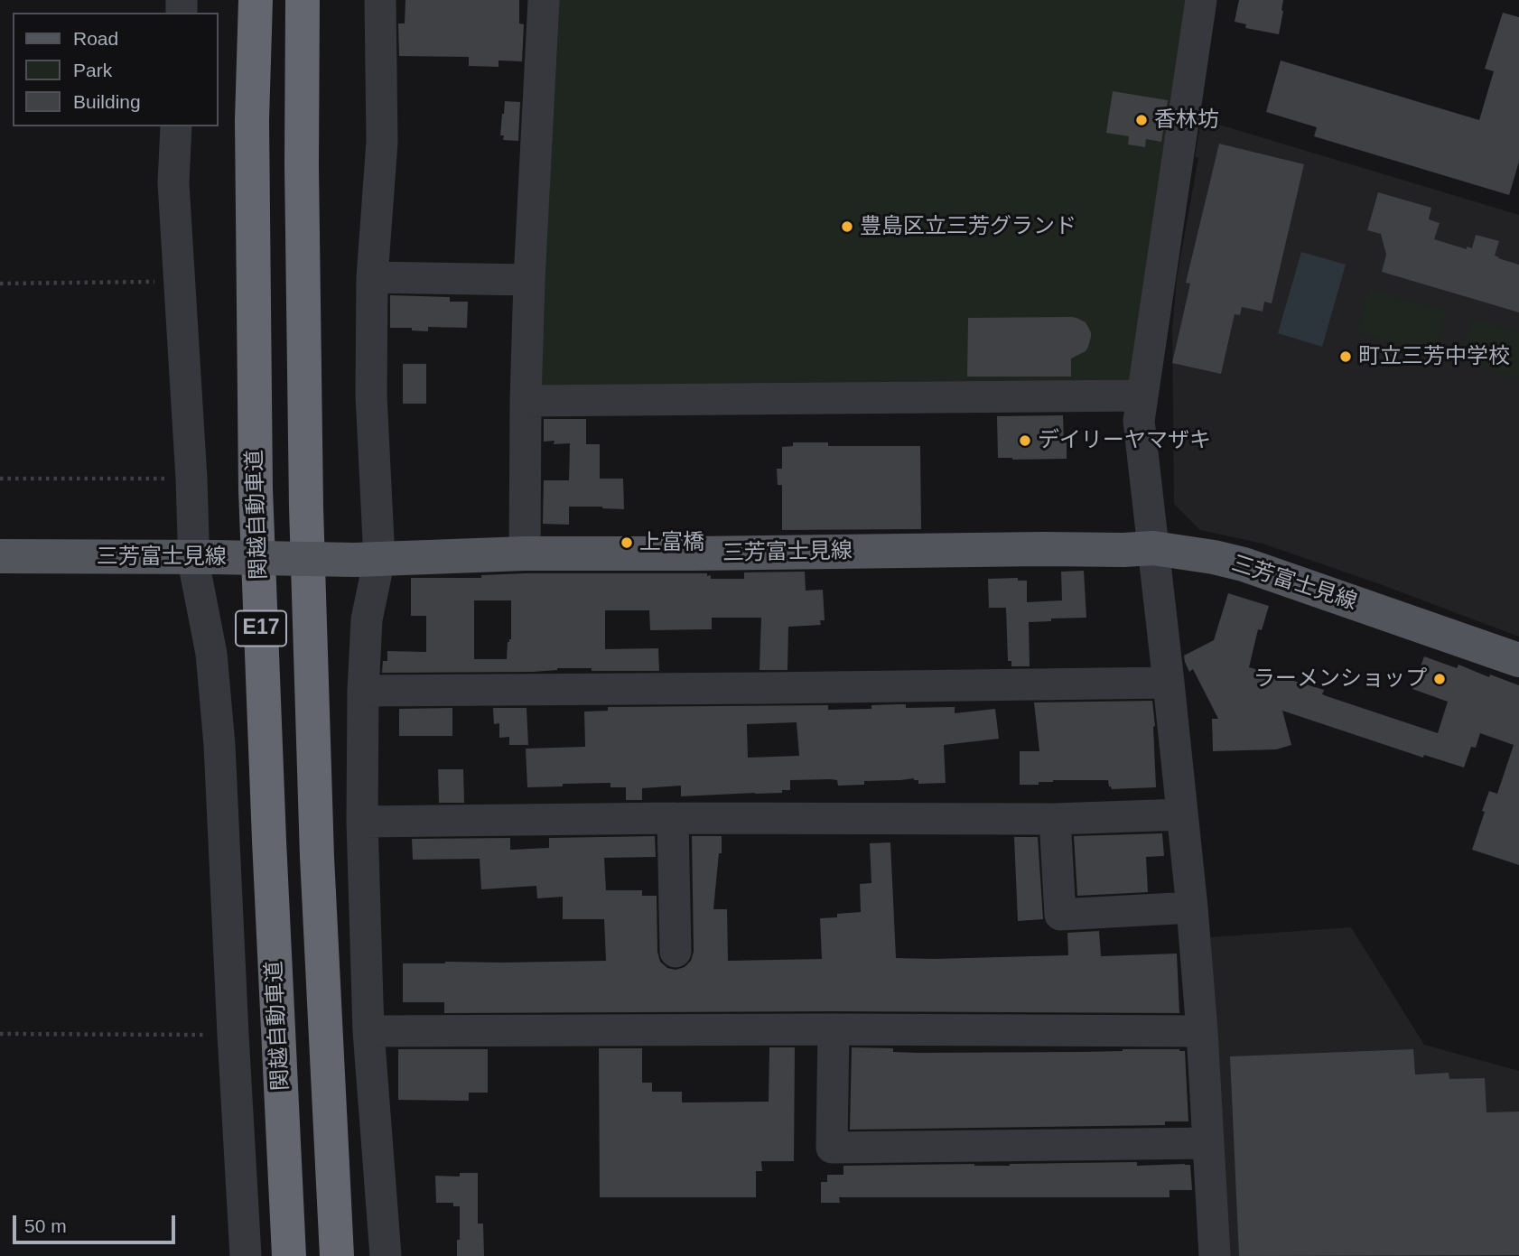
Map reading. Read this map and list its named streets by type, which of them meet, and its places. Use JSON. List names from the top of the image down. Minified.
{"streets":{"highway":["関越自動車道","E17"],"main road":["三芳富士見線"]},"places":["香林坊","豊島区立三芳グランド","町立三芳中学校","デイリーヤマザキ","上富橋","ラーメンショップ"],"legend":["Road","Park","Building"],"scale_bar":"50 m"}
